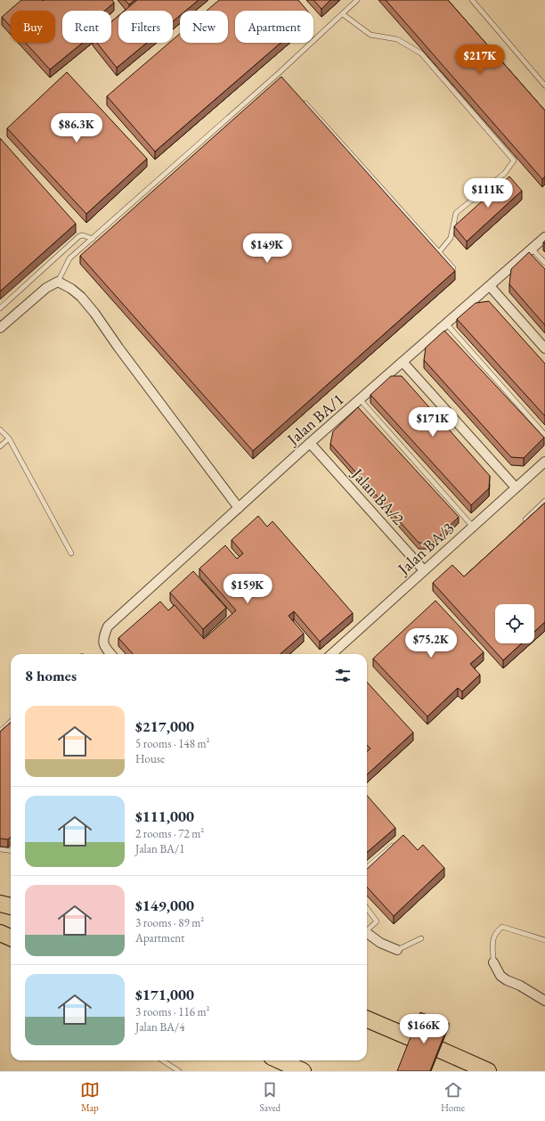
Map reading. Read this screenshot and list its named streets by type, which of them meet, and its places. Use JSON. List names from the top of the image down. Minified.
{"streets":{"street":["Jalan BA/1","Jalan BA/2","Jalan BA/3"]},"crossings":[["Jalan BA/1","Jalan BA/2"],["Jalan BA/2","Jalan BA/3"]],"page":{"chip":["Buy","Rent","Filters","New","Apartment"],"price":["$217K","$86.3K","$111K","$149K","$171K","$159K","$75.2K","$166K"],"heading":"8 homes","list":[{"name":"$217,000","note":"5 rooms · 148 m² · House"},{"name":"$111,000","note":"2 rooms · 72 m² · Jalan BA/1"},{"name":"$149,000","note":"3 rooms · 89 m² · Apartment"},{"name":"$171,000","note":"3 rooms · 116 m² · Jalan BA/4"}],"tabs":["Map","Saved","Home"]}}
